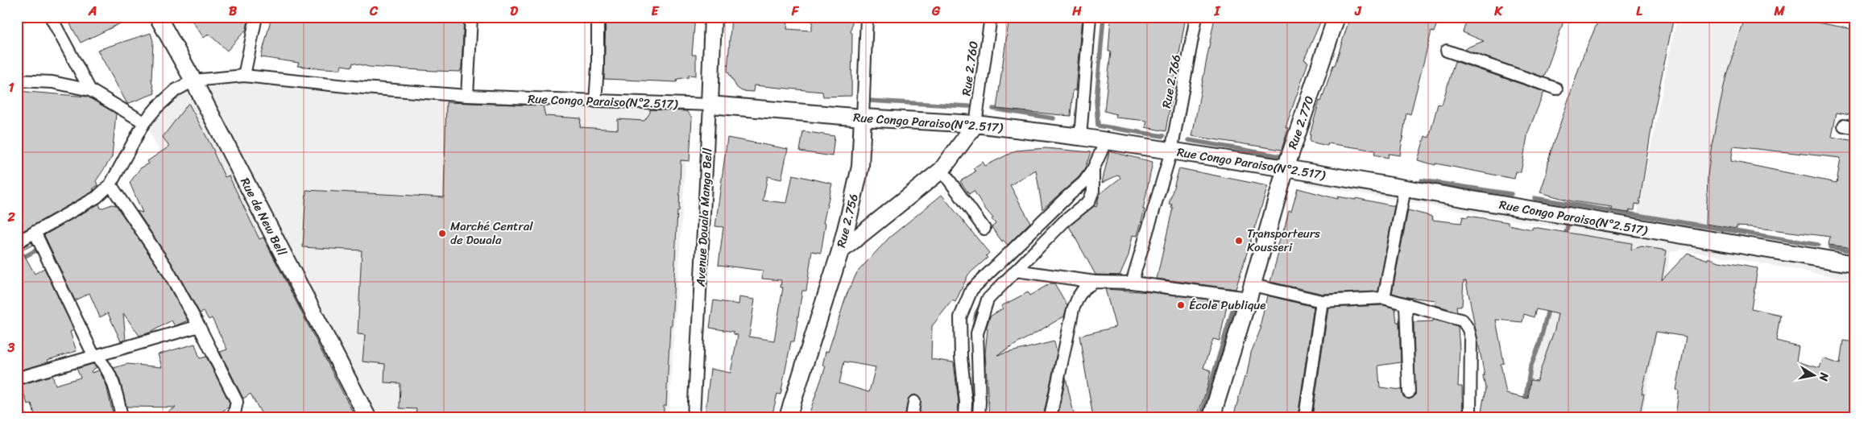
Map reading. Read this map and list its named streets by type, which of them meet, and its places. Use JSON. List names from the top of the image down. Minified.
{"streets":{"street":["Rue 2.760","Rue 2.766","Rue Congo Paraiso(N°2.517)","Rue 2.770","Rue de New Bell","Avenue Douala Manga Bell","Rue 2.756"]},"crossings":[["Rue 2.760","Rue Congo Paraiso(N°2.517)"],["Rue 2.766","Rue Congo Paraiso(N°2.517)"],["Rue Congo Paraiso(N°2.517)","Rue 2.770"],["Rue Congo Paraiso(N°2.517)","Rue de New Bell"],["Rue Congo Paraiso(N°2.517)","Avenue Douala Manga Bell"],["Rue Congo Paraiso(N°2.517)","Rue 2.756"]],"places":["Marché Central de Douala","Transporteurs Kousseri","École Publique"],"north":"right","grid":{"columns":["A","B","C","D","E","F","G","H","I","J","K","L","M"],"rows":["1","2","3"]}}
